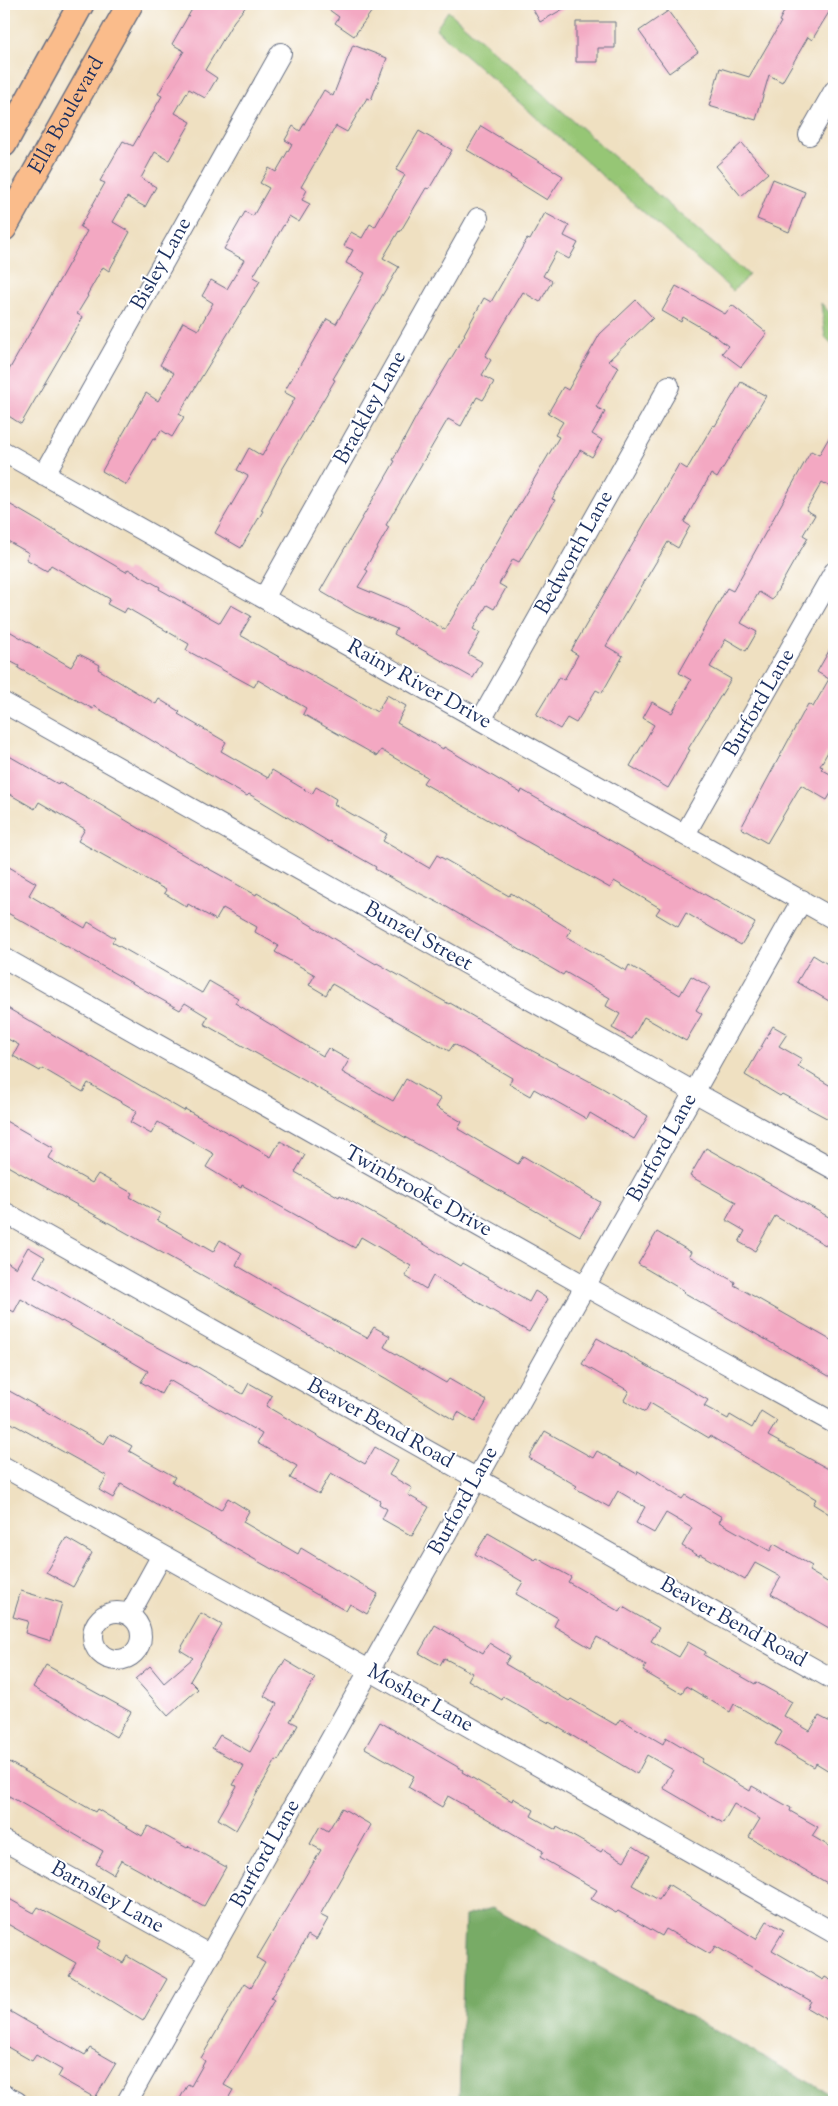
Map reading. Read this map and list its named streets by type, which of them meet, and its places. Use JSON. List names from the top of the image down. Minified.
{"streets":{"main road":["Ella Boulevard"],"street":["Bisley Lane","Brackley Lane","Bedworth Lane","Rainy River Drive","Burford Lane","Bunzel Street","Twinbrooke Drive","Beaver Bend Road","Mosher Lane","Barnsley Lane"]},"crossings":[["Bisley Lane","Rainy River Drive"],["Brackley Lane","Rainy River Drive"],["Bedworth Lane","Rainy River Drive"],["Rainy River Drive","Burford Lane"],["Burford Lane","Bunzel Street"],["Burford Lane","Twinbrooke Drive"],["Burford Lane","Beaver Bend Road"],["Burford Lane","Mosher Lane"],["Burford Lane","Barnsley Lane"]]}
